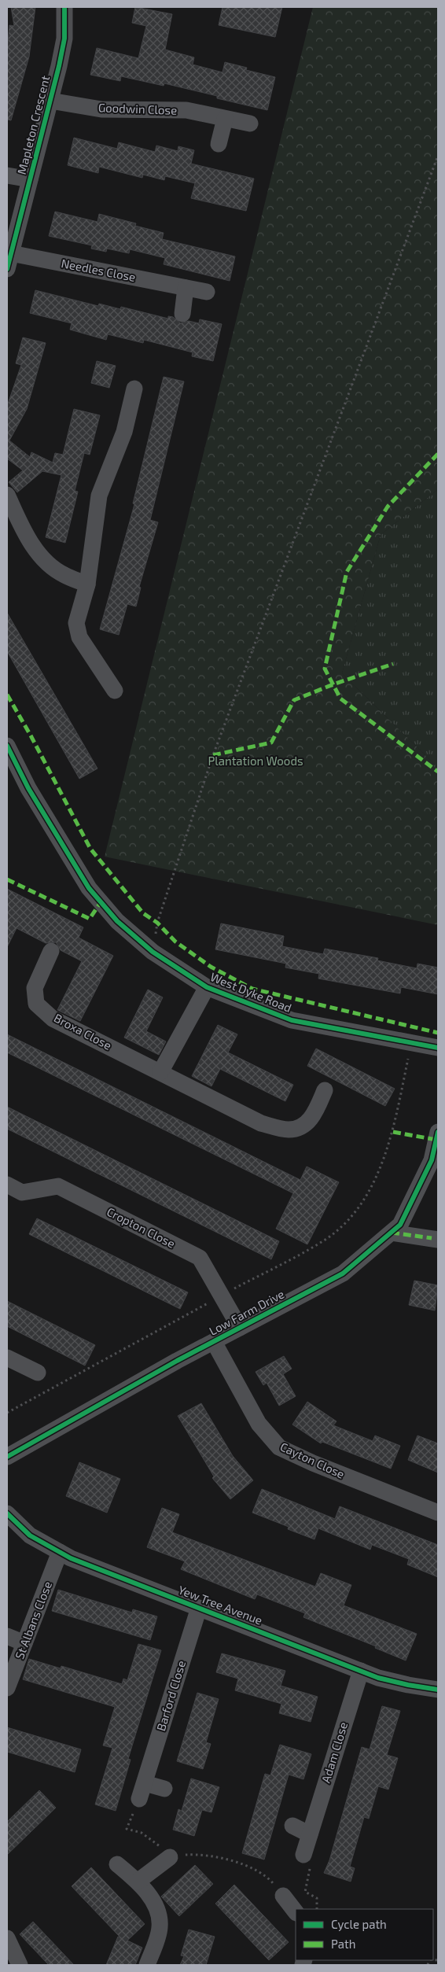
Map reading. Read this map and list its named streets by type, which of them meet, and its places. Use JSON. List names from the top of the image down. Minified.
{"streets":{"street":["Goodwin Close","Mapleton Crescent","Needles Close","West Dyke Road","Broxa Close","Cropton Close","Low Farm Drive","Cayton Close","Yew Tree Avenue","St Albans Close","Barford Close","Adam Close"]},"crossings":[["Goodwin Close","Mapleton Crescent"],["Mapleton Crescent","Needles Close"],["Cropton Close","Low Farm Drive"],["Low Farm Drive","Cayton Close"],["Yew Tree Avenue","St Albans Close"],["Yew Tree Avenue","Barford Close"],["Yew Tree Avenue","Adam Close"]],"parks":["Plantation Woods"],"legend":["Cycle path","Path"]}
